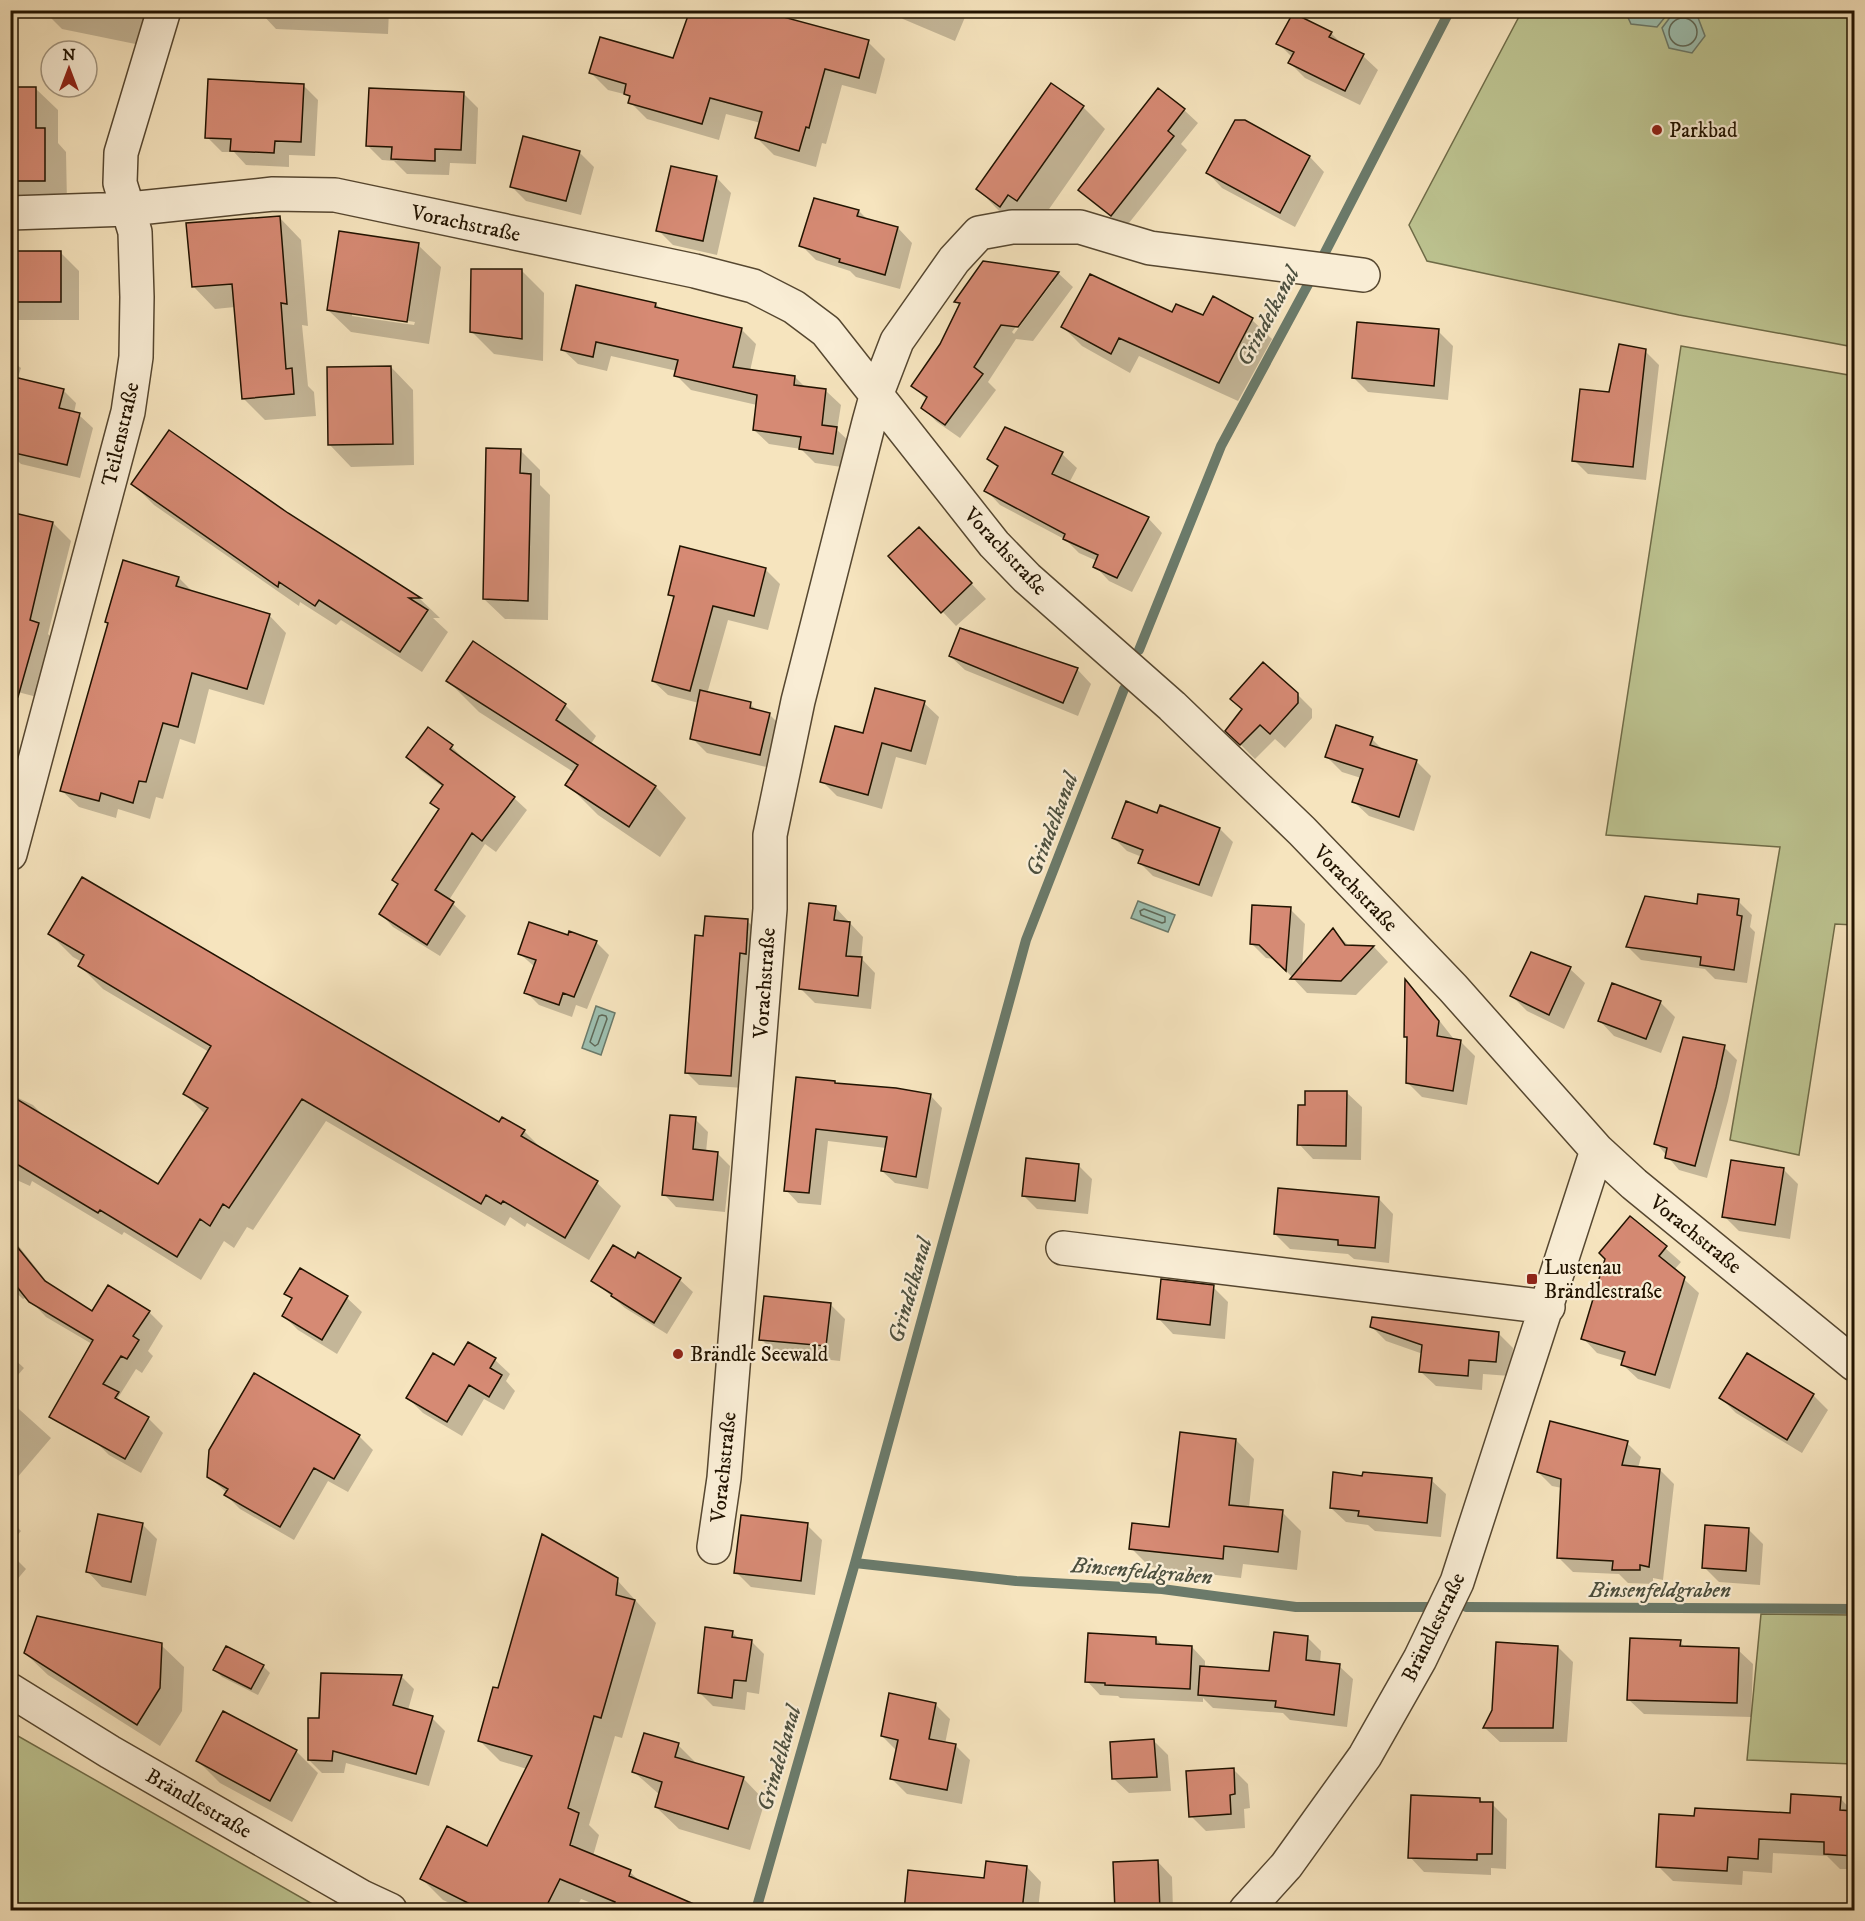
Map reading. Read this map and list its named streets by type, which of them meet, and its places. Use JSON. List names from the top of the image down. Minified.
{"streets":{"street":["Vorachstraße","Teilenstraße","Brändlestraße"]},"crossings":[["Vorachstraße","Teilenstraße"],["Vorachstraße","Brändlestraße"]],"water":["Grindelkanal","Binsenfeldgraben"],"places":{"other":["Parkbad","Brändle Seewald"],"transit":["Lustenau Brändlestraße"]},"north":"top"}
